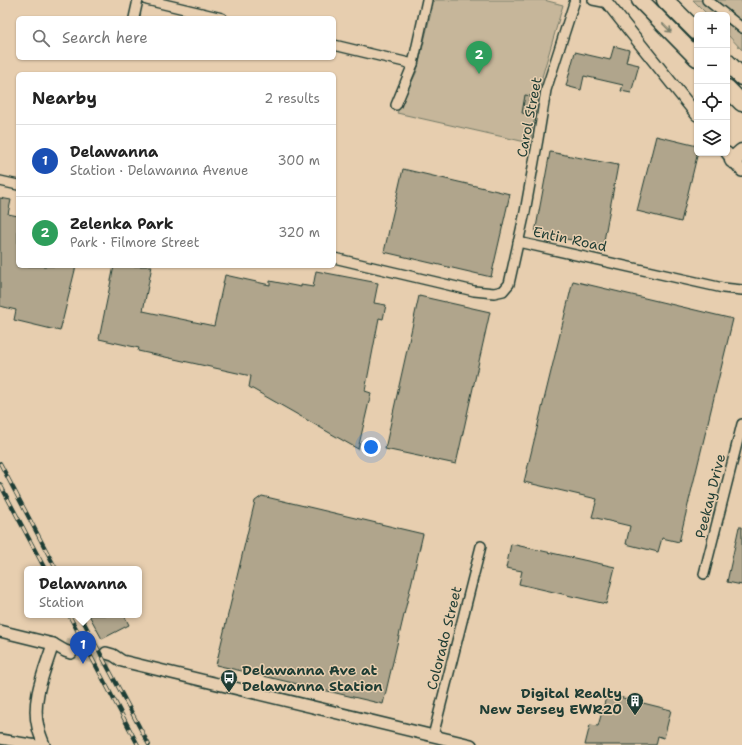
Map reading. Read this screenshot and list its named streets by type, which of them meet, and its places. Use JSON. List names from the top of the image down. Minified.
{"streets":{"street":["Carol Street","Entin Road","Peekay Drive","Colorado Street"]},"crossings":[["Carol Street","Entin Road"]],"places":{"bus stop":["Delawanna Ave at Delawanna Station"],"building":["Digital Realty New Jersey EWR20"]},"page":{"map_buttons":["+","−"],"search":"Search here","pins":["2","1"],"heading":["Nearby","2 results"],"list":[{"mark":"1","name":"Delawanna","note":"Station · Delawanna Avenue","value":"300 m"},{"mark":"2","name":"Zelenka Park","note":"Park · Filmore Street","value":"320 m"}],"popup":["Delawanna","Station"]}}
